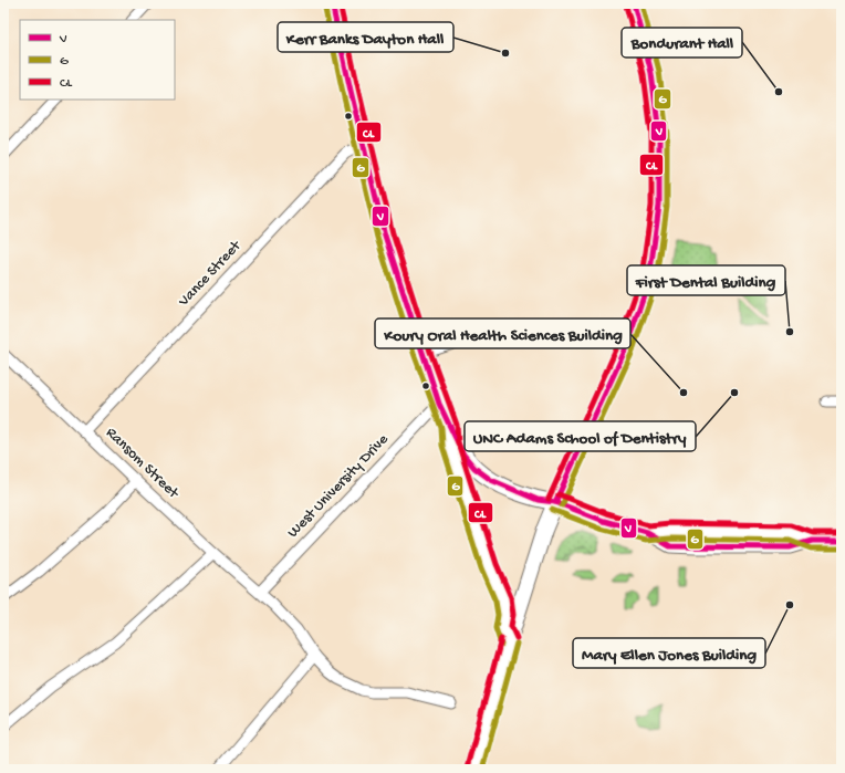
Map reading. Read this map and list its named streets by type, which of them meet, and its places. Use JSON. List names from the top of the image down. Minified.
{"streets":{"street":["Vance Street","Ransom Street","West University Drive"]},"crossings":[["Vance Street","Ransom Street"],["Ransom Street","West University Drive"]],"places":["Kerr Banks Dayton Hall","Bondurant Hall","First Dental Building","Koury Oral Health Sciences Building","UNC Adams School of Dentistry","Mary Ellen Jones Building"],"lines":["transit line V","transit line G","transit line CL"],"legend":["V","G","CL"]}
